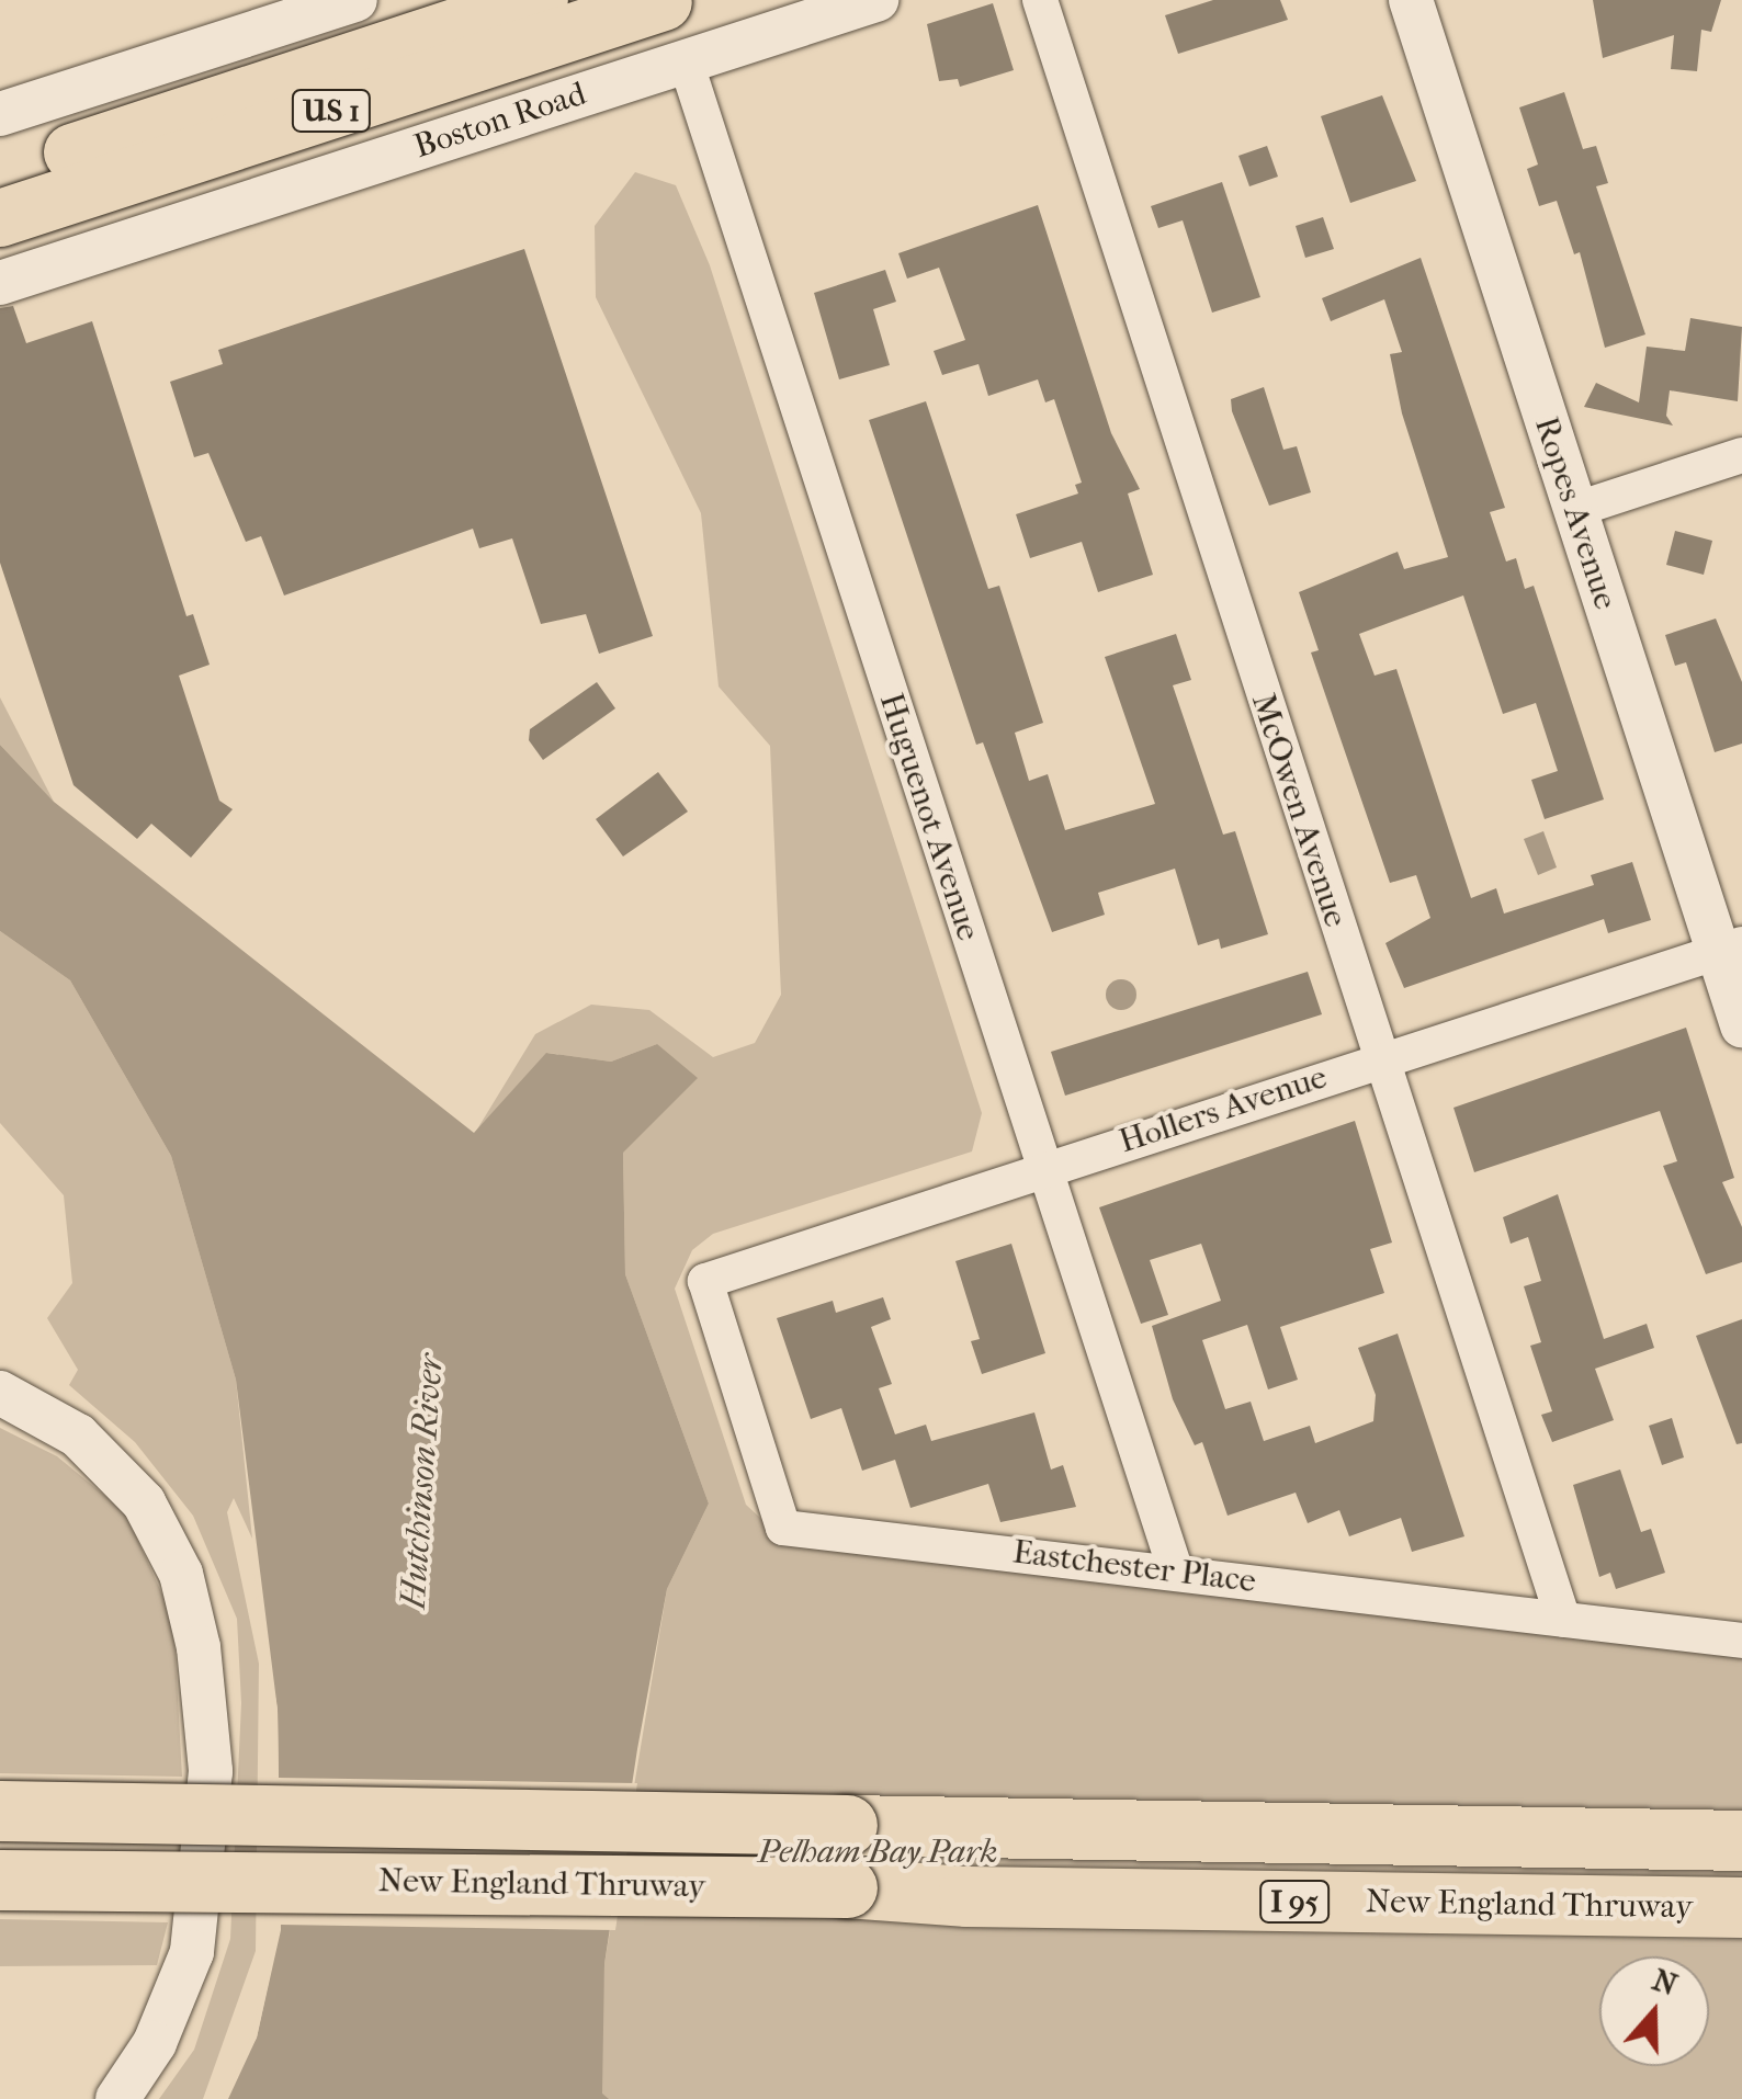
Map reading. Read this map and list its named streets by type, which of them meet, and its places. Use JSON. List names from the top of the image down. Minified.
{"streets":{"highway":["New England Thruway","I 95"],"main road":["US 1","Boston Road"],"street":["Ropes Avenue","McOwen Avenue","Huguenot Avenue","Hollers Avenue","Eastchester Place"]},"crossings":[["Boston Road","Huguenot Avenue"],["Ropes Avenue","Hollers Avenue"],["McOwen Avenue","Hollers Avenue"],["McOwen Avenue","Eastchester Place"],["Huguenot Avenue","Hollers Avenue"],["Huguenot Avenue","Eastchester Place"],["Hollers Avenue","Eastchester Place"]],"water":["Hutchinson River"],"parks":["Pelham Bay Park"],"north":"top"}
